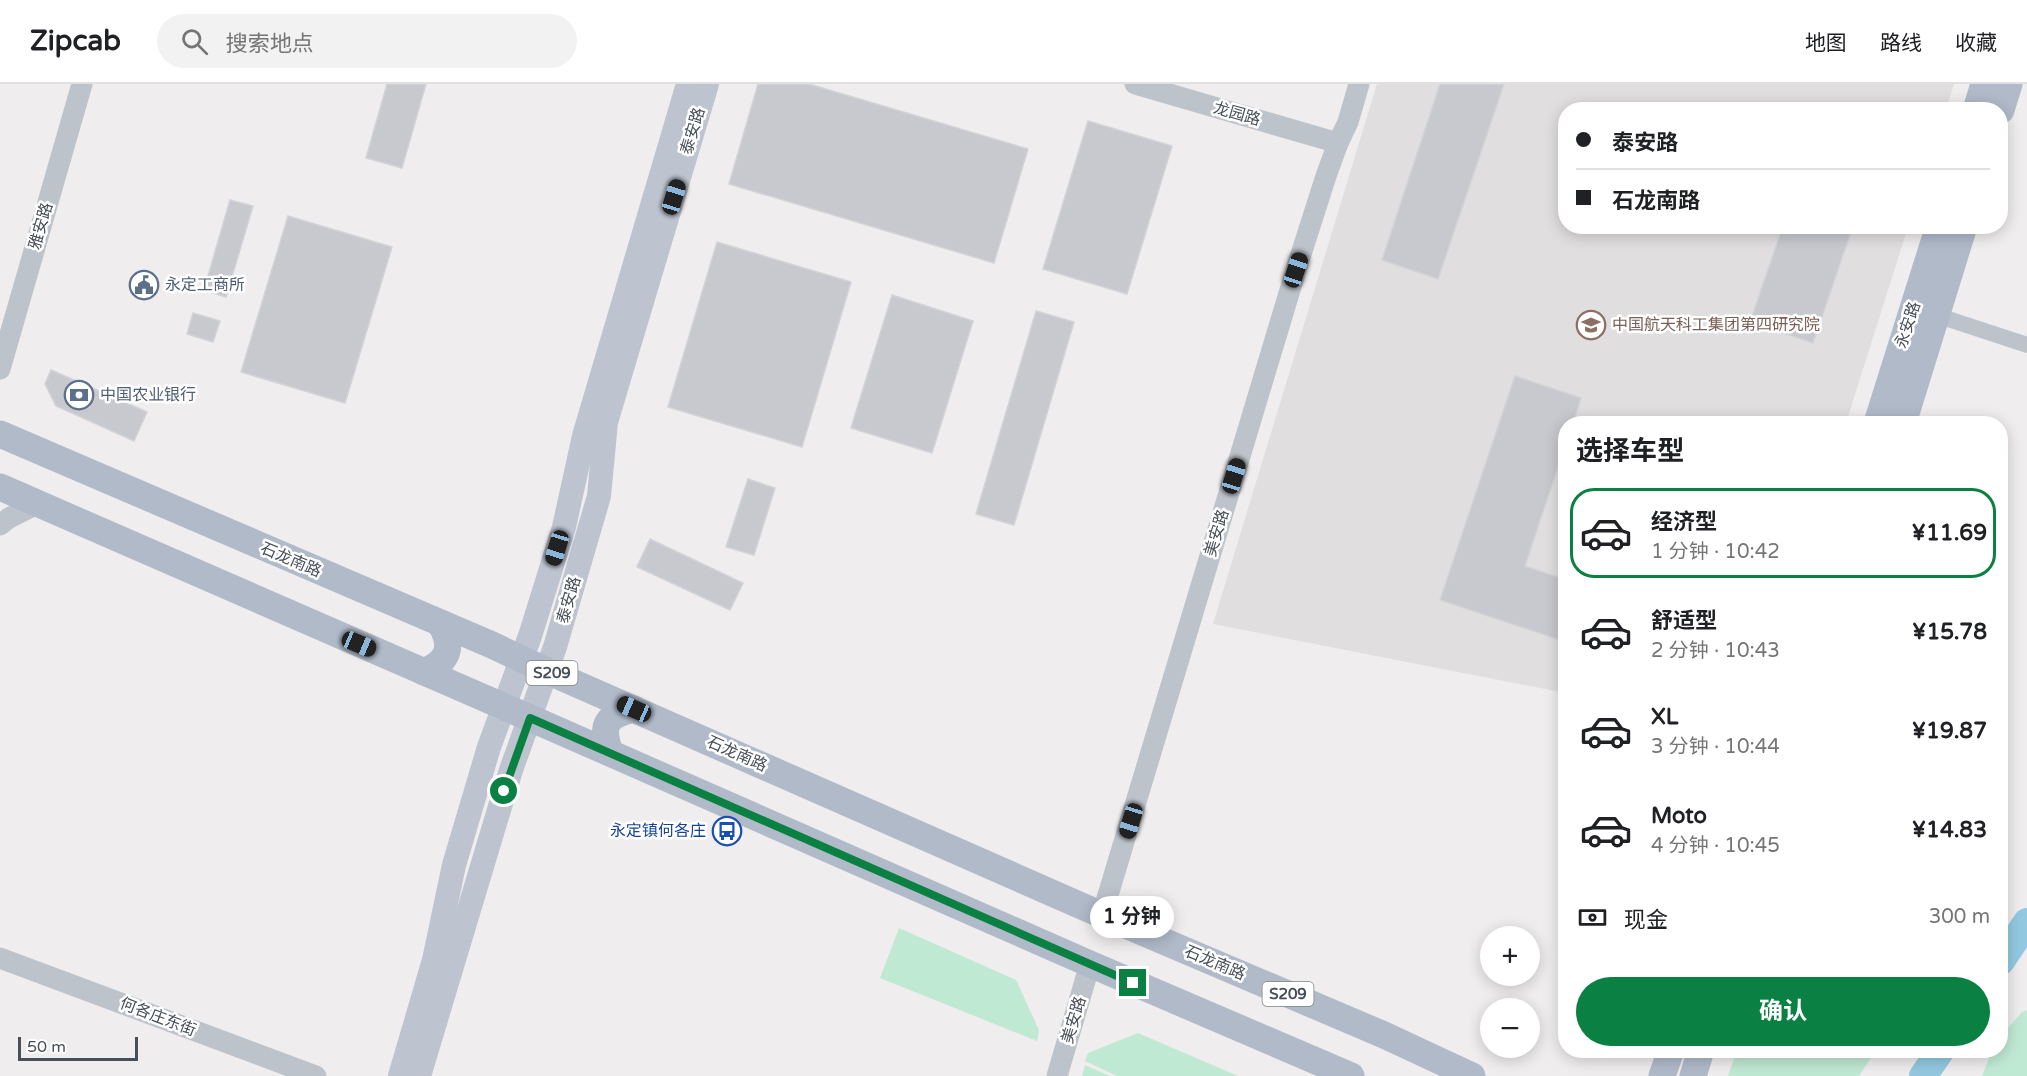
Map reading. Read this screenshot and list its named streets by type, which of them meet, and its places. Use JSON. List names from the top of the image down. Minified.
{"streets":{"main road":["泰安路","永安路","石龙南路","S209"],"street":["龙园路","雅安路","美安路","何各庄东街"]},"crossings":[["龙园路","美安路"],["泰安路","石龙南路"],["美安路","石龙南路"]],"places":{"public building":["永定工商所"],"school or university":["中国航天科工集团第四研究院"],"bank":["中国农业银行"],"bus stop":["永定镇何各庄"]},"scale_bar":"50 m","page":{"header":"Zipcab","search":"搜索地点","nav":["地图","路线","收藏"],"banner":["泰安路","石龙南路"],"heading":"选择车型","list":[{"name":"经济型","note":"1 分钟 · 10:42","value":"¥11.69"},{"name":"舒适型","note":"2 分钟 · 10:43","value":"¥15.78"},{"name":"XL","note":"3 分钟 · 10:44","value":"¥19.87"},{"name":"Moto","note":"4 分钟 · 10:45","value":"¥14.83"}],"pay":["现金","300 m"],"bubble":"1 分钟","map_buttons":["+","−"],"buttons":"确认","scale":"50 m"}}
